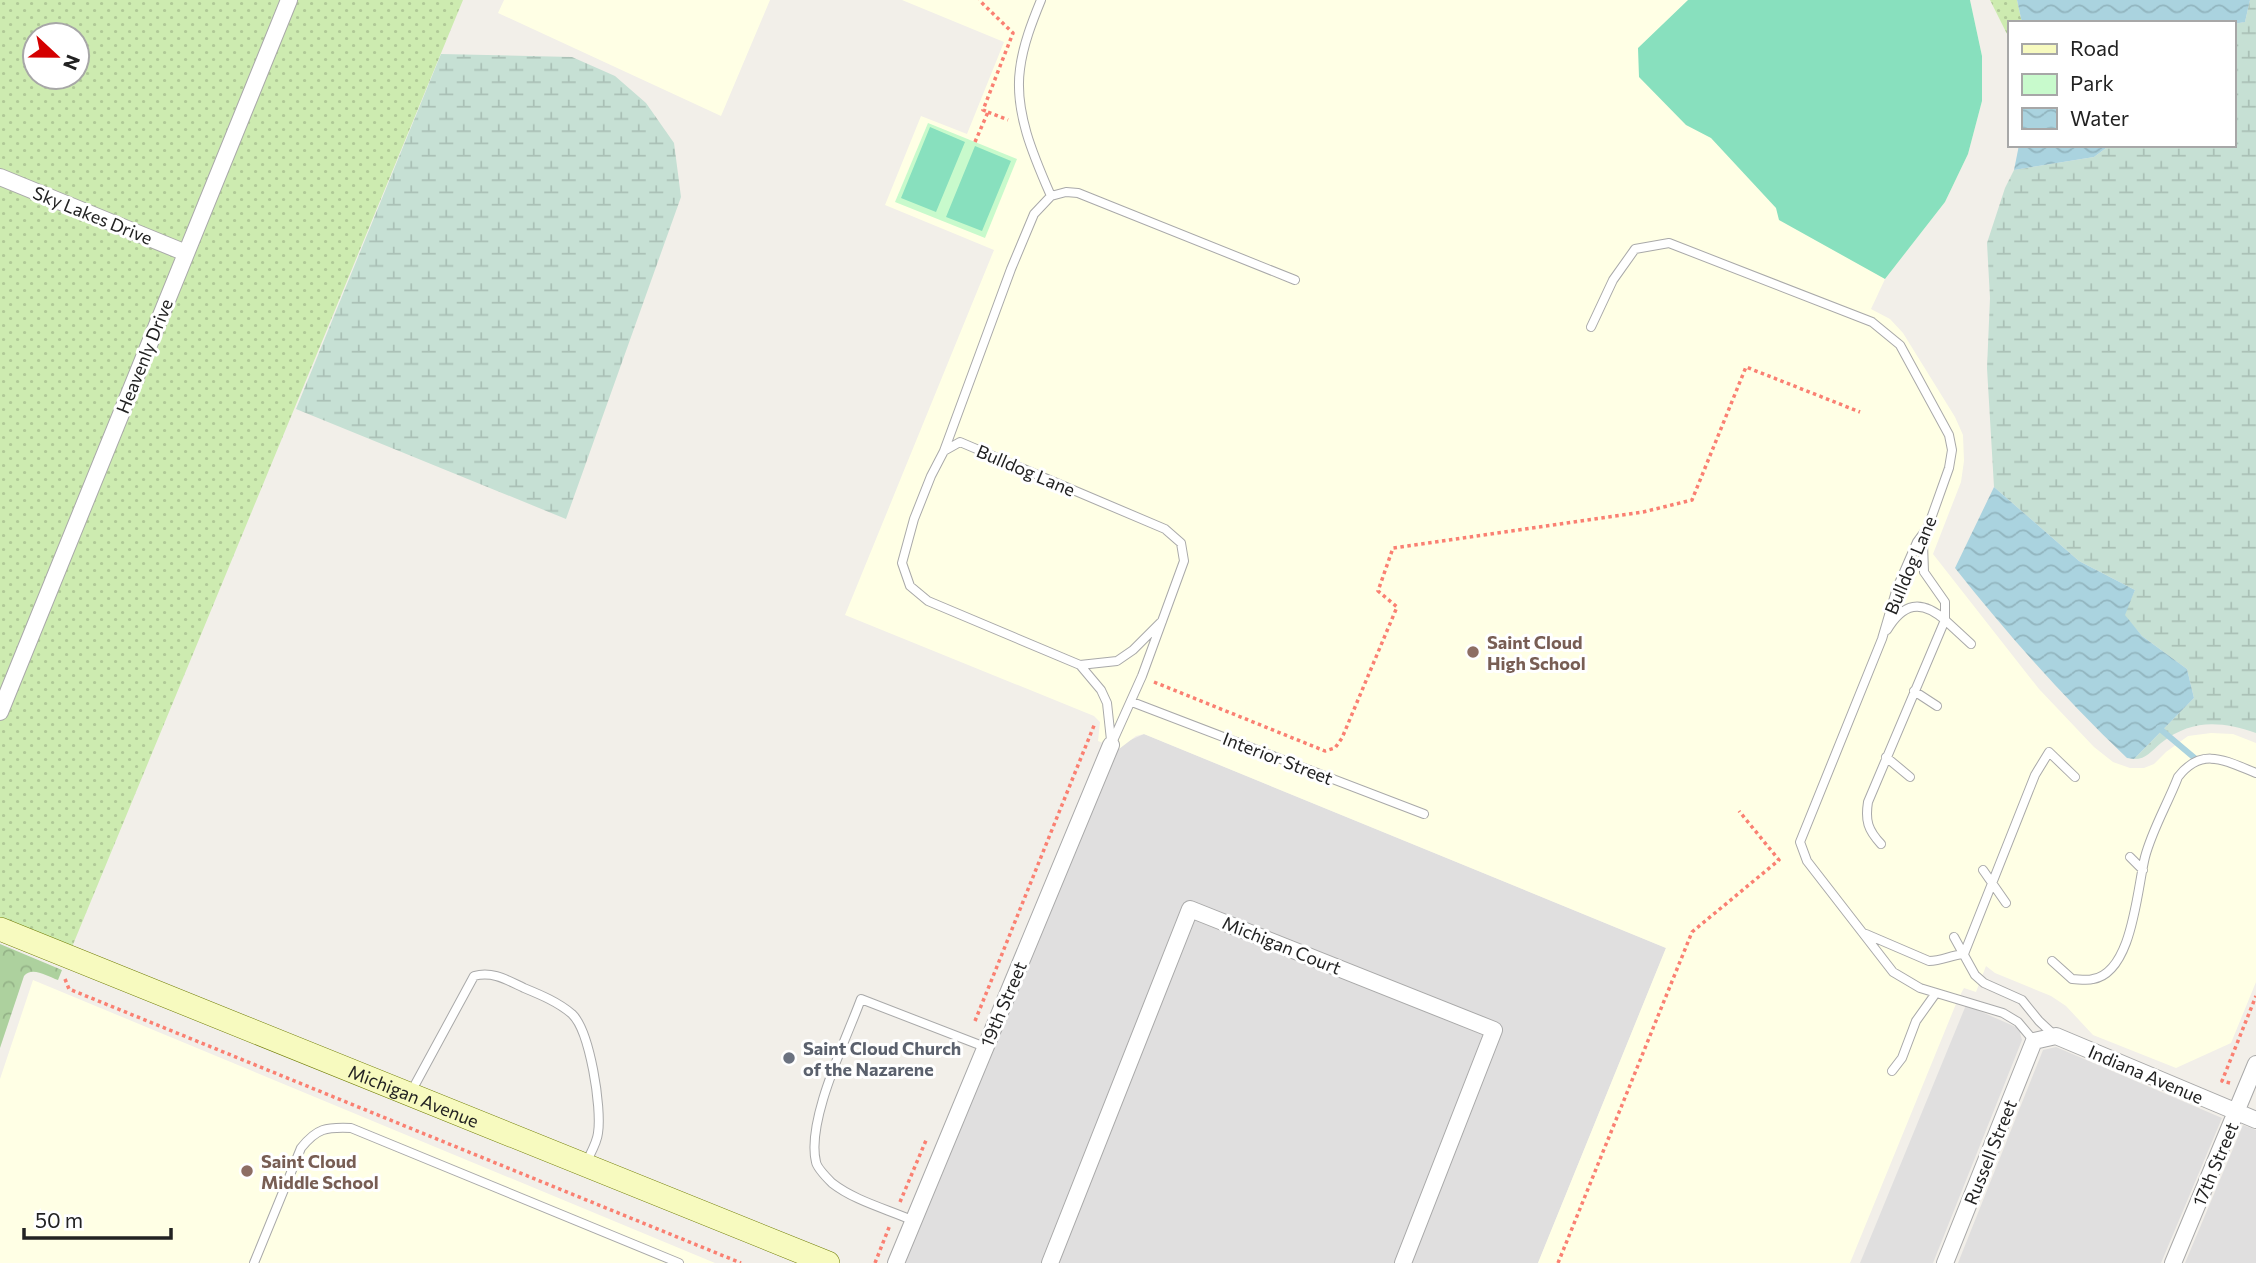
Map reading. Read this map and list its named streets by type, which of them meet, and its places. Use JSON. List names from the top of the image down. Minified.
{"streets":{"street":["Sky Lakes Drive","Heavenly Drive","Michigan Court","19th Street","Indiana Avenue","Michigan Avenue","Russell Street","17th Street"],"lane":["Bulldog Lane","Interior Street"]},"crossings":[["Sky Lakes Drive","Heavenly Drive"],["Bulldog Lane","Interior Street"],["Bulldog Lane","19th Street"],["Bulldog Lane","Russell Street"],["Indiana Avenue","17th Street"]],"places":["Saint Cloud High School","Saint Cloud Church of the Nazarene","Saint Cloud Middle School"],"legend":["Road","Park","Water"],"scale_bar":"50 m","north":"right"}
